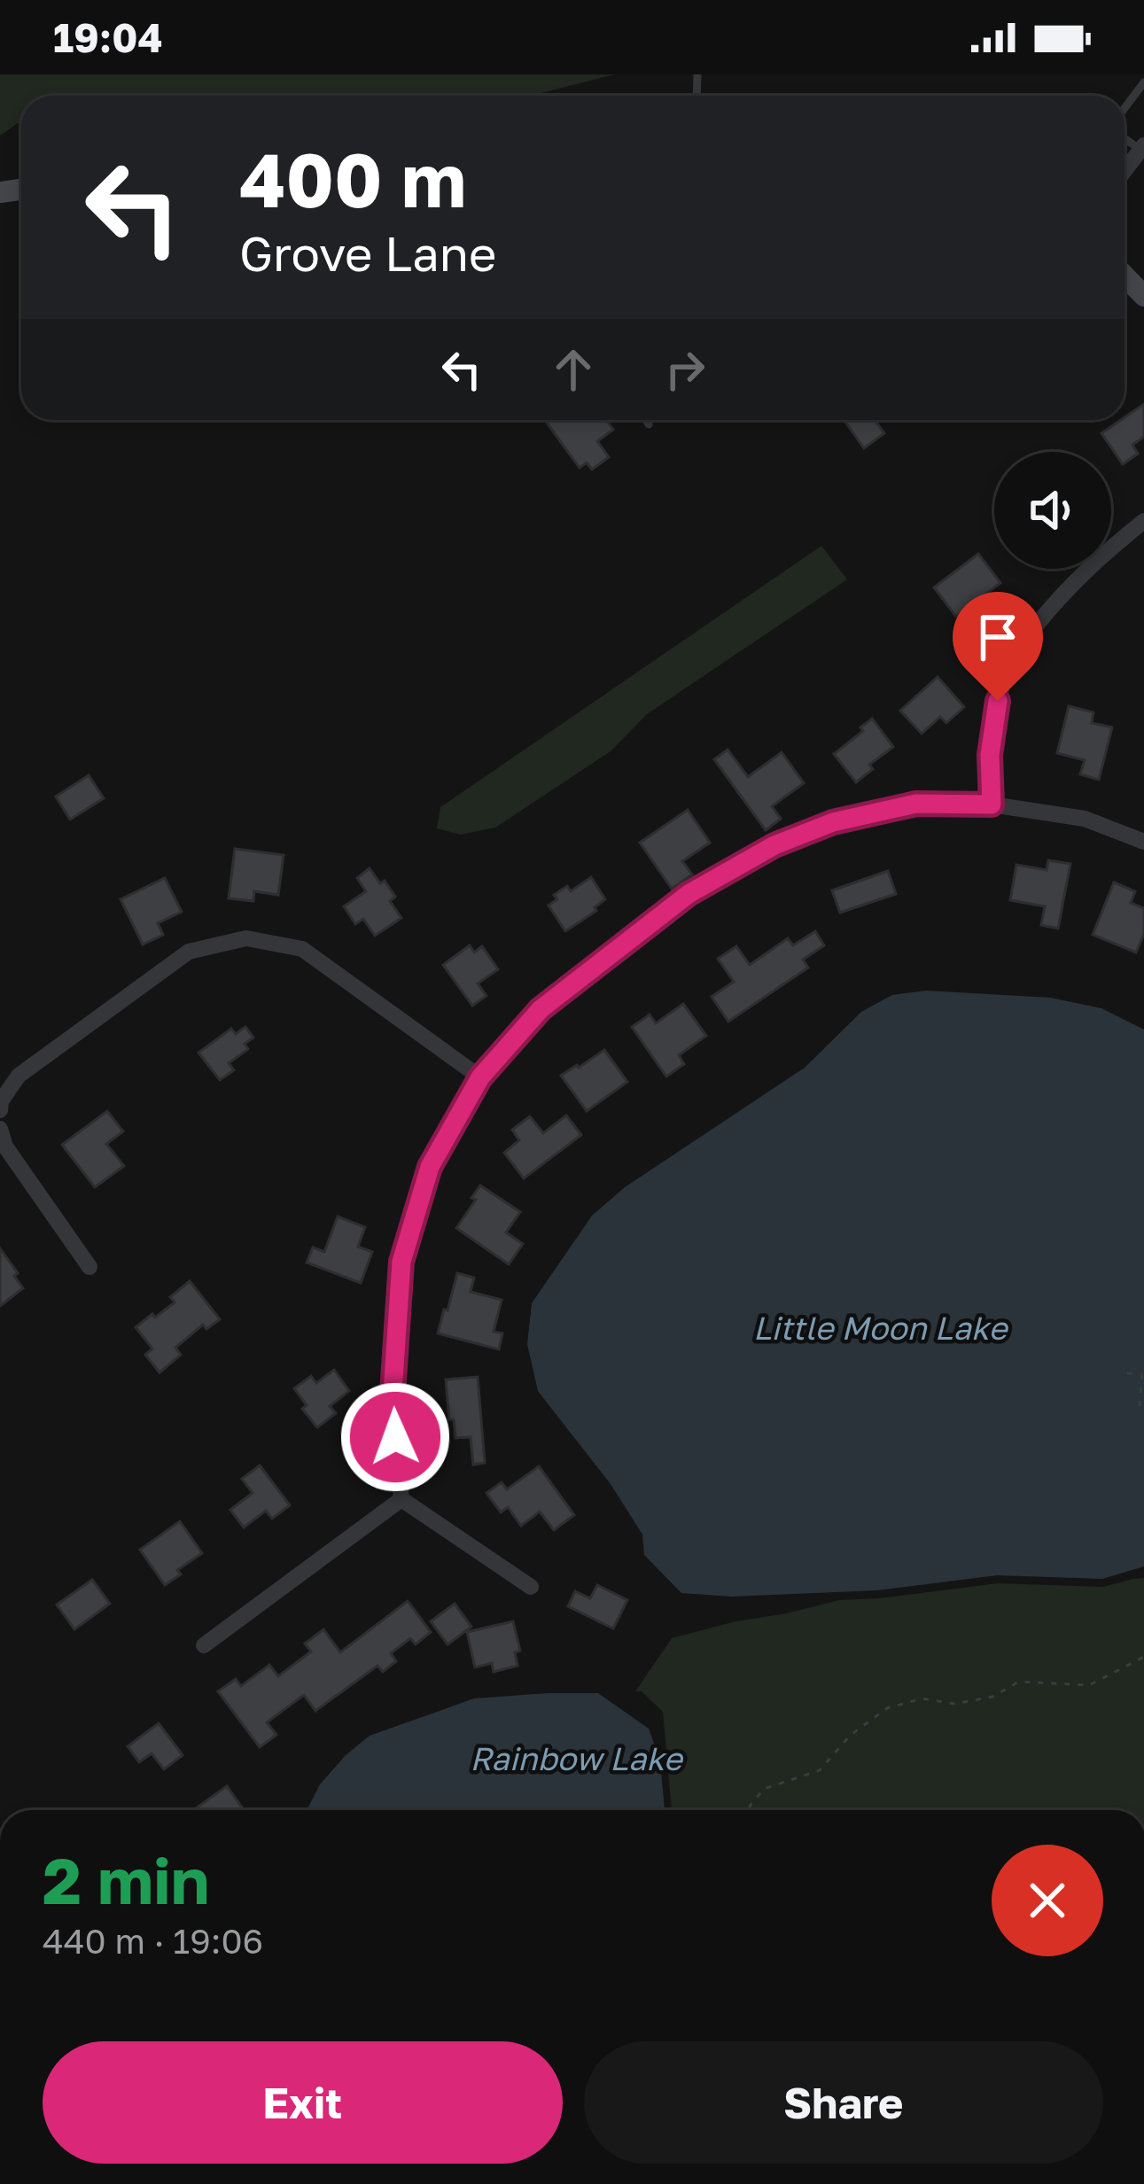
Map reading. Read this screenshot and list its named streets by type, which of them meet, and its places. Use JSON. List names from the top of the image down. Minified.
{"water":["Little Moon Lake","Rainbow Lake"],"page":{"status":"19:04","turn":["400 m","Grove Lane"],"heading":["2 min","440 m · 19:06"],"buttons":["Exit","Share"]}}
